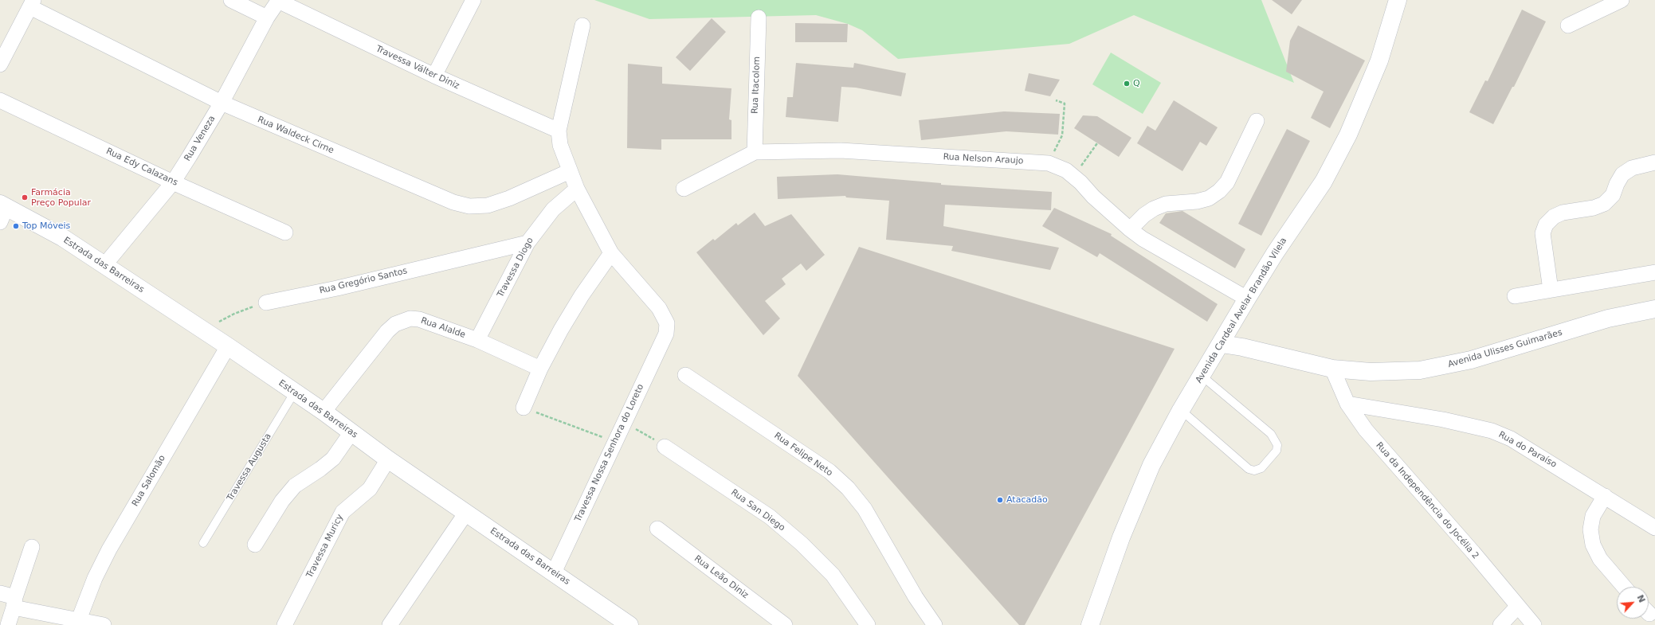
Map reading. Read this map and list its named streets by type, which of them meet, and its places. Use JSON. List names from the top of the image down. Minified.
{"streets":{"main road":["Estrada das Barreiras","Avenida Cardeal Avelar Brandão Vilela","Avenida Ulisses Guimarães"],"street":["Travessa Válter Diniz","Rua Itacolom","Rua Waldeck Cirne","Rua Veneza","Rua Nelson Araujo","Rua Edy Calazans","Travessa Diogo","Rua Gregório Santos","Rua Alalde","Rua do Paraíso","Travessa Nossa Senhora do Loreto","Rua Felipe Neto","Rua Salomão","Rua da Independência do Jocélia 2","Rua San Diego","Travessa Muricy","Rua Leão Diniz"],"lane":["Travessa Augusta"]},"crossings":[["Travessa Válter Diniz","Rua Veneza"],["Rua Itacolom","Rua Nelson Araujo"],["Rua Waldeck Cirne","Rua Veneza"],["Rua Veneza","Rua Edy Calazans"],["Rua Veneza","Estrada das Barreiras"],["Rua Nelson Araujo","Avenida Cardeal Avelar Brandão Vilela"],["Estrada das Barreiras","Rua Alalde"],["Estrada das Barreiras","Travessa Nossa Senhora do Loreto"],["Estrada das Barreiras","Travessa Augusta"],["Estrada das Barreiras","Rua Salomão"],["Estrada das Barreiras","Travessa Muricy"],["Travessa Diogo","Rua Gregório Santos"],["Travessa Diogo","Rua Alalde"],["Avenida Cardeal Avelar Brandão Vilela","Avenida Ulisses Guimarães"],["Avenida Ulisses Guimarães","Rua da Independência do Jocélia 2"],["Rua do Paraíso","Rua da Independência do Jocélia 2"]],"places":["Q","Farmácia Preço Popular","Top Móveis","Atacadão"],"north":"top right"}
